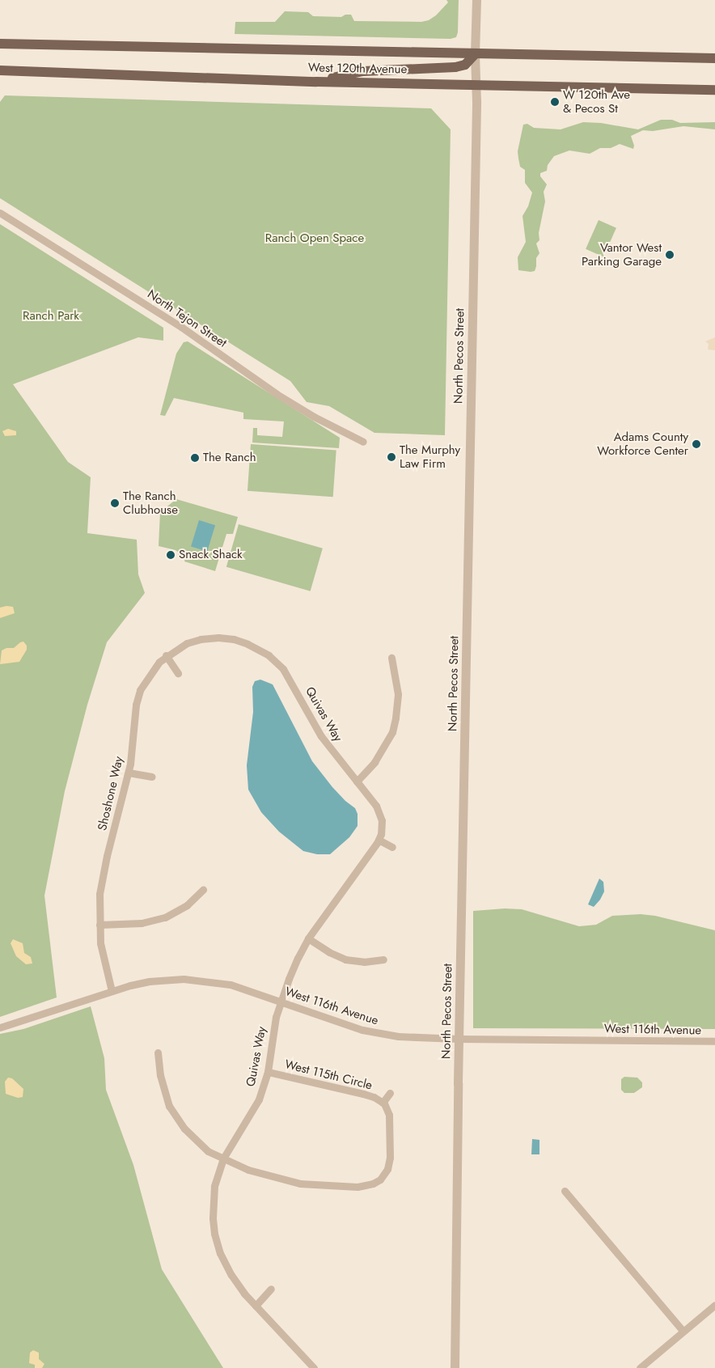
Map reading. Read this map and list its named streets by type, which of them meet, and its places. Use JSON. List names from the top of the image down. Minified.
{"streets":{"main road":["West 120th Avenue"],"street":["North Tejon Street","North Pecos Street","Quivas Way","Shoshone Way","West 116th Avenue","West 115th Circle"]},"crossings":[["West 120th Avenue","North Pecos Street"],["North Pecos Street","West 116th Avenue"],["Quivas Way","Shoshone Way"],["Quivas Way","West 116th Avenue"],["Quivas Way","West 115th Circle"],["Shoshone Way","West 116th Avenue"]],"parks":["Ranch Open Space","Ranch Park"],"places":["W 120th Ave & Pecos St","Vantor West Parking Garage","Adams County Workforce Center","The Murphy Law Firm","The Ranch","The Ranch Clubhouse","Snack Shack"]}
